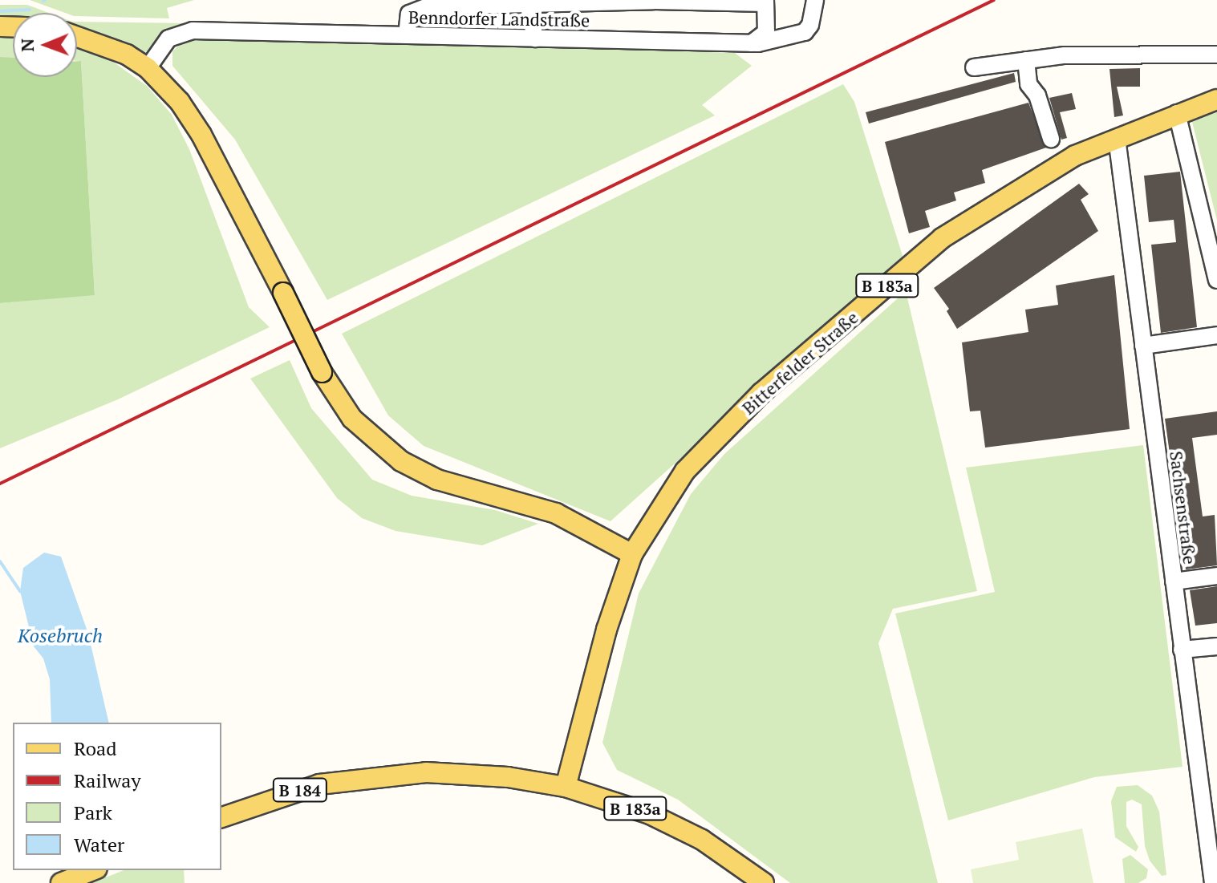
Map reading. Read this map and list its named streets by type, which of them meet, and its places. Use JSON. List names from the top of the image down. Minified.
{"streets":{"main road":["B 183a","Bitterfelder Straße","B 184"],"street":["Benndorfer Landstraße","Sachsenstraße"]},"crossings":[["B 183a","Bitterfelder Straße"],["B 183a","B 184"],["Bitterfelder Straße","Sachsenstraße"],["Bitterfelder Straße","B 184"]],"water":["Kosebruch"],"legend":["Road","Railway","Park","Water"],"north":"left"}
